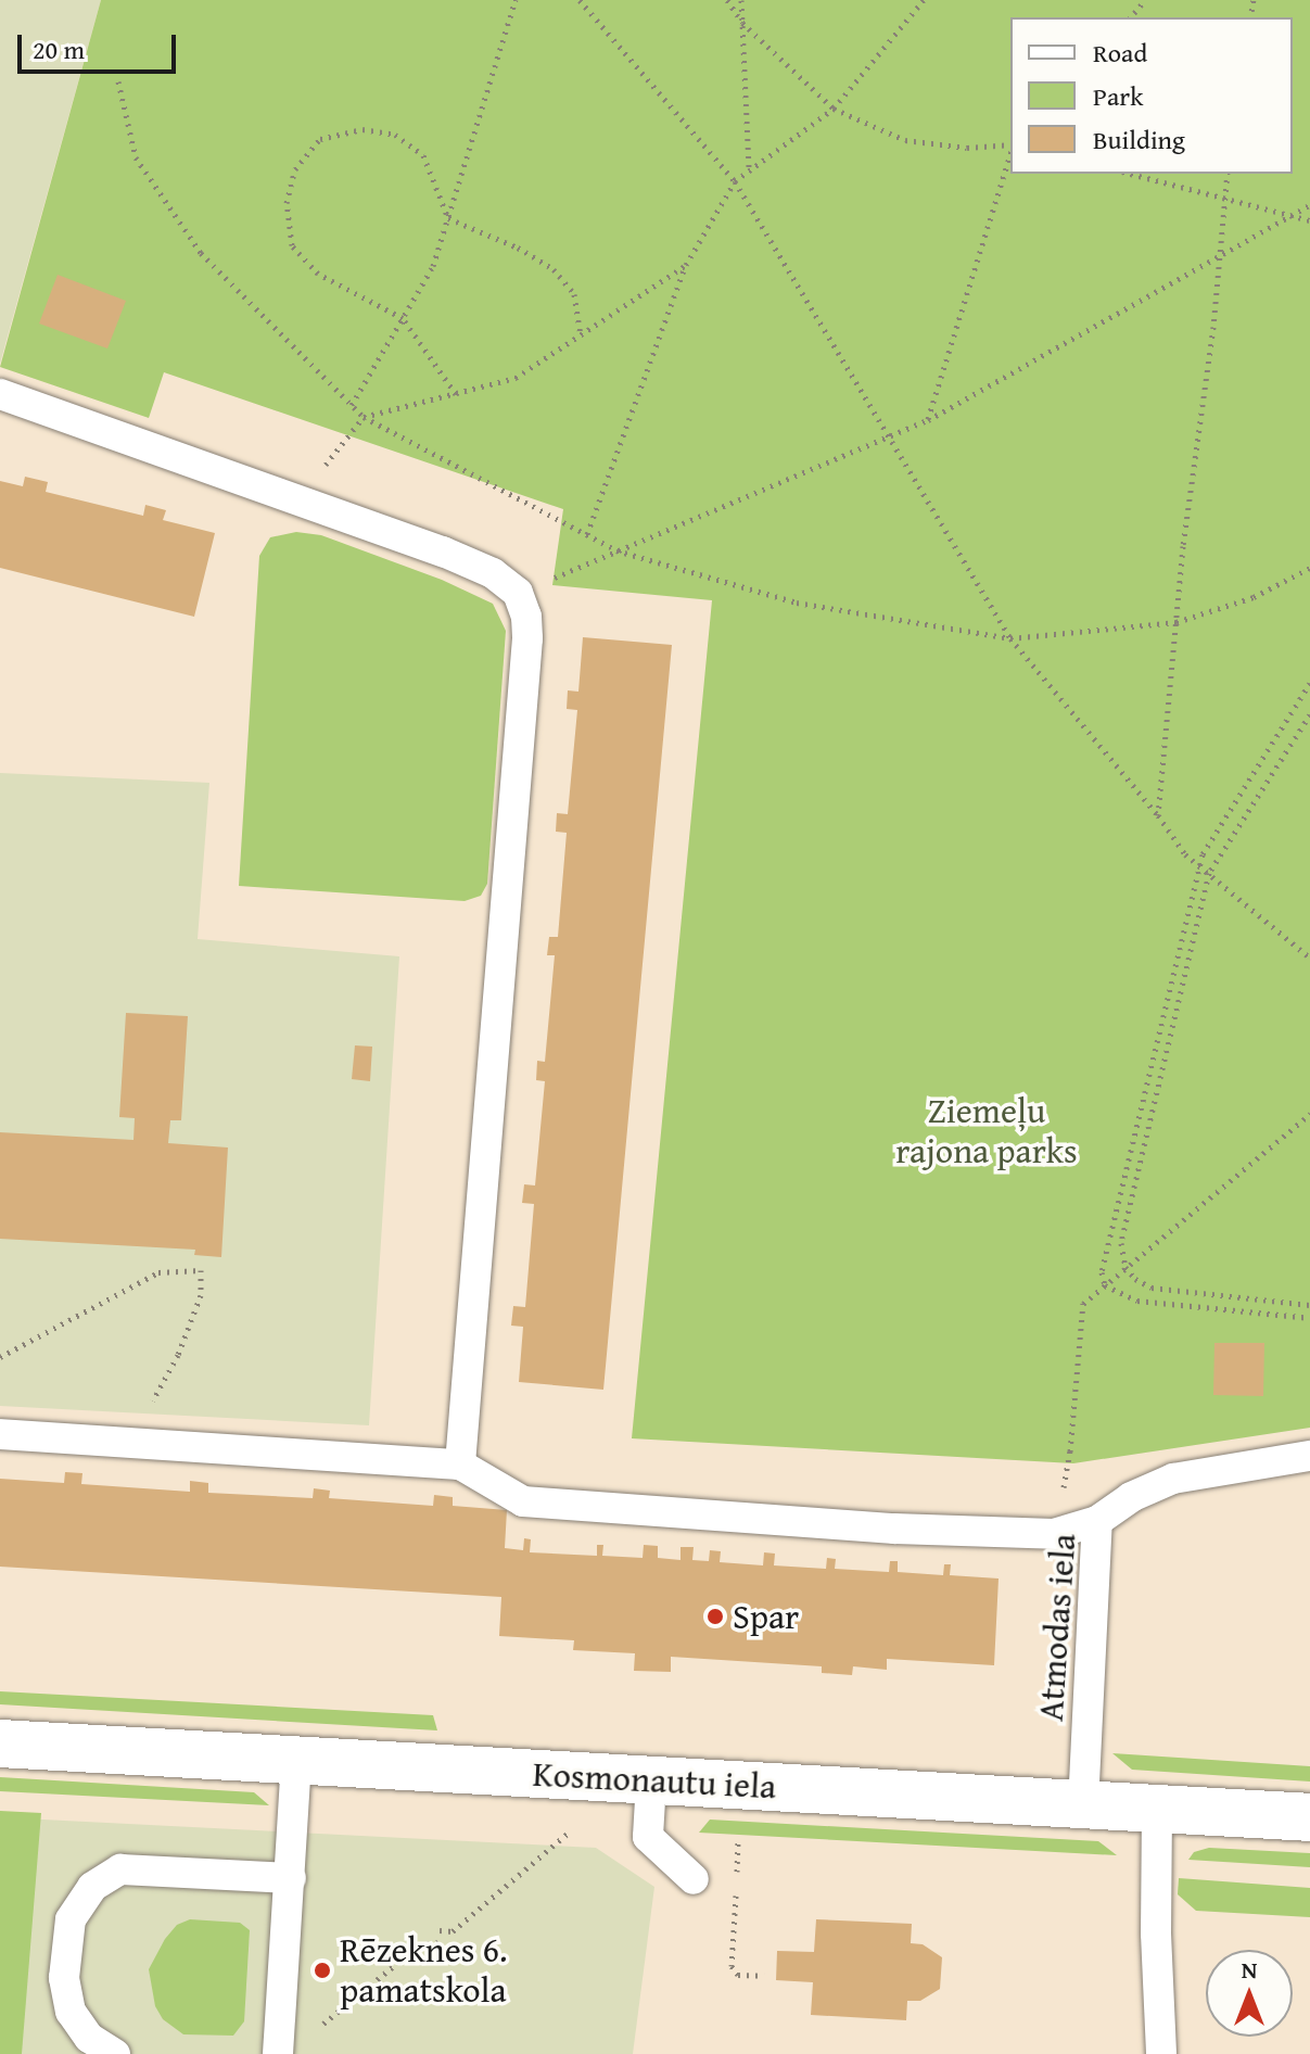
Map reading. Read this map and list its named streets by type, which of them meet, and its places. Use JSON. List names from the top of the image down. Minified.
{"streets":{"street":["Kosmonautu iela"],"lane":["Atmodas iela"]},"crossings":[["Atmodas iela","Kosmonautu iela"]],"parks":["Ziemeļu rajona parks"],"places":["Spar","Rēzeknes 6. pamatskola"],"legend":["Road","Park","Building"],"scale_bar":"20 m","north":"top"}
